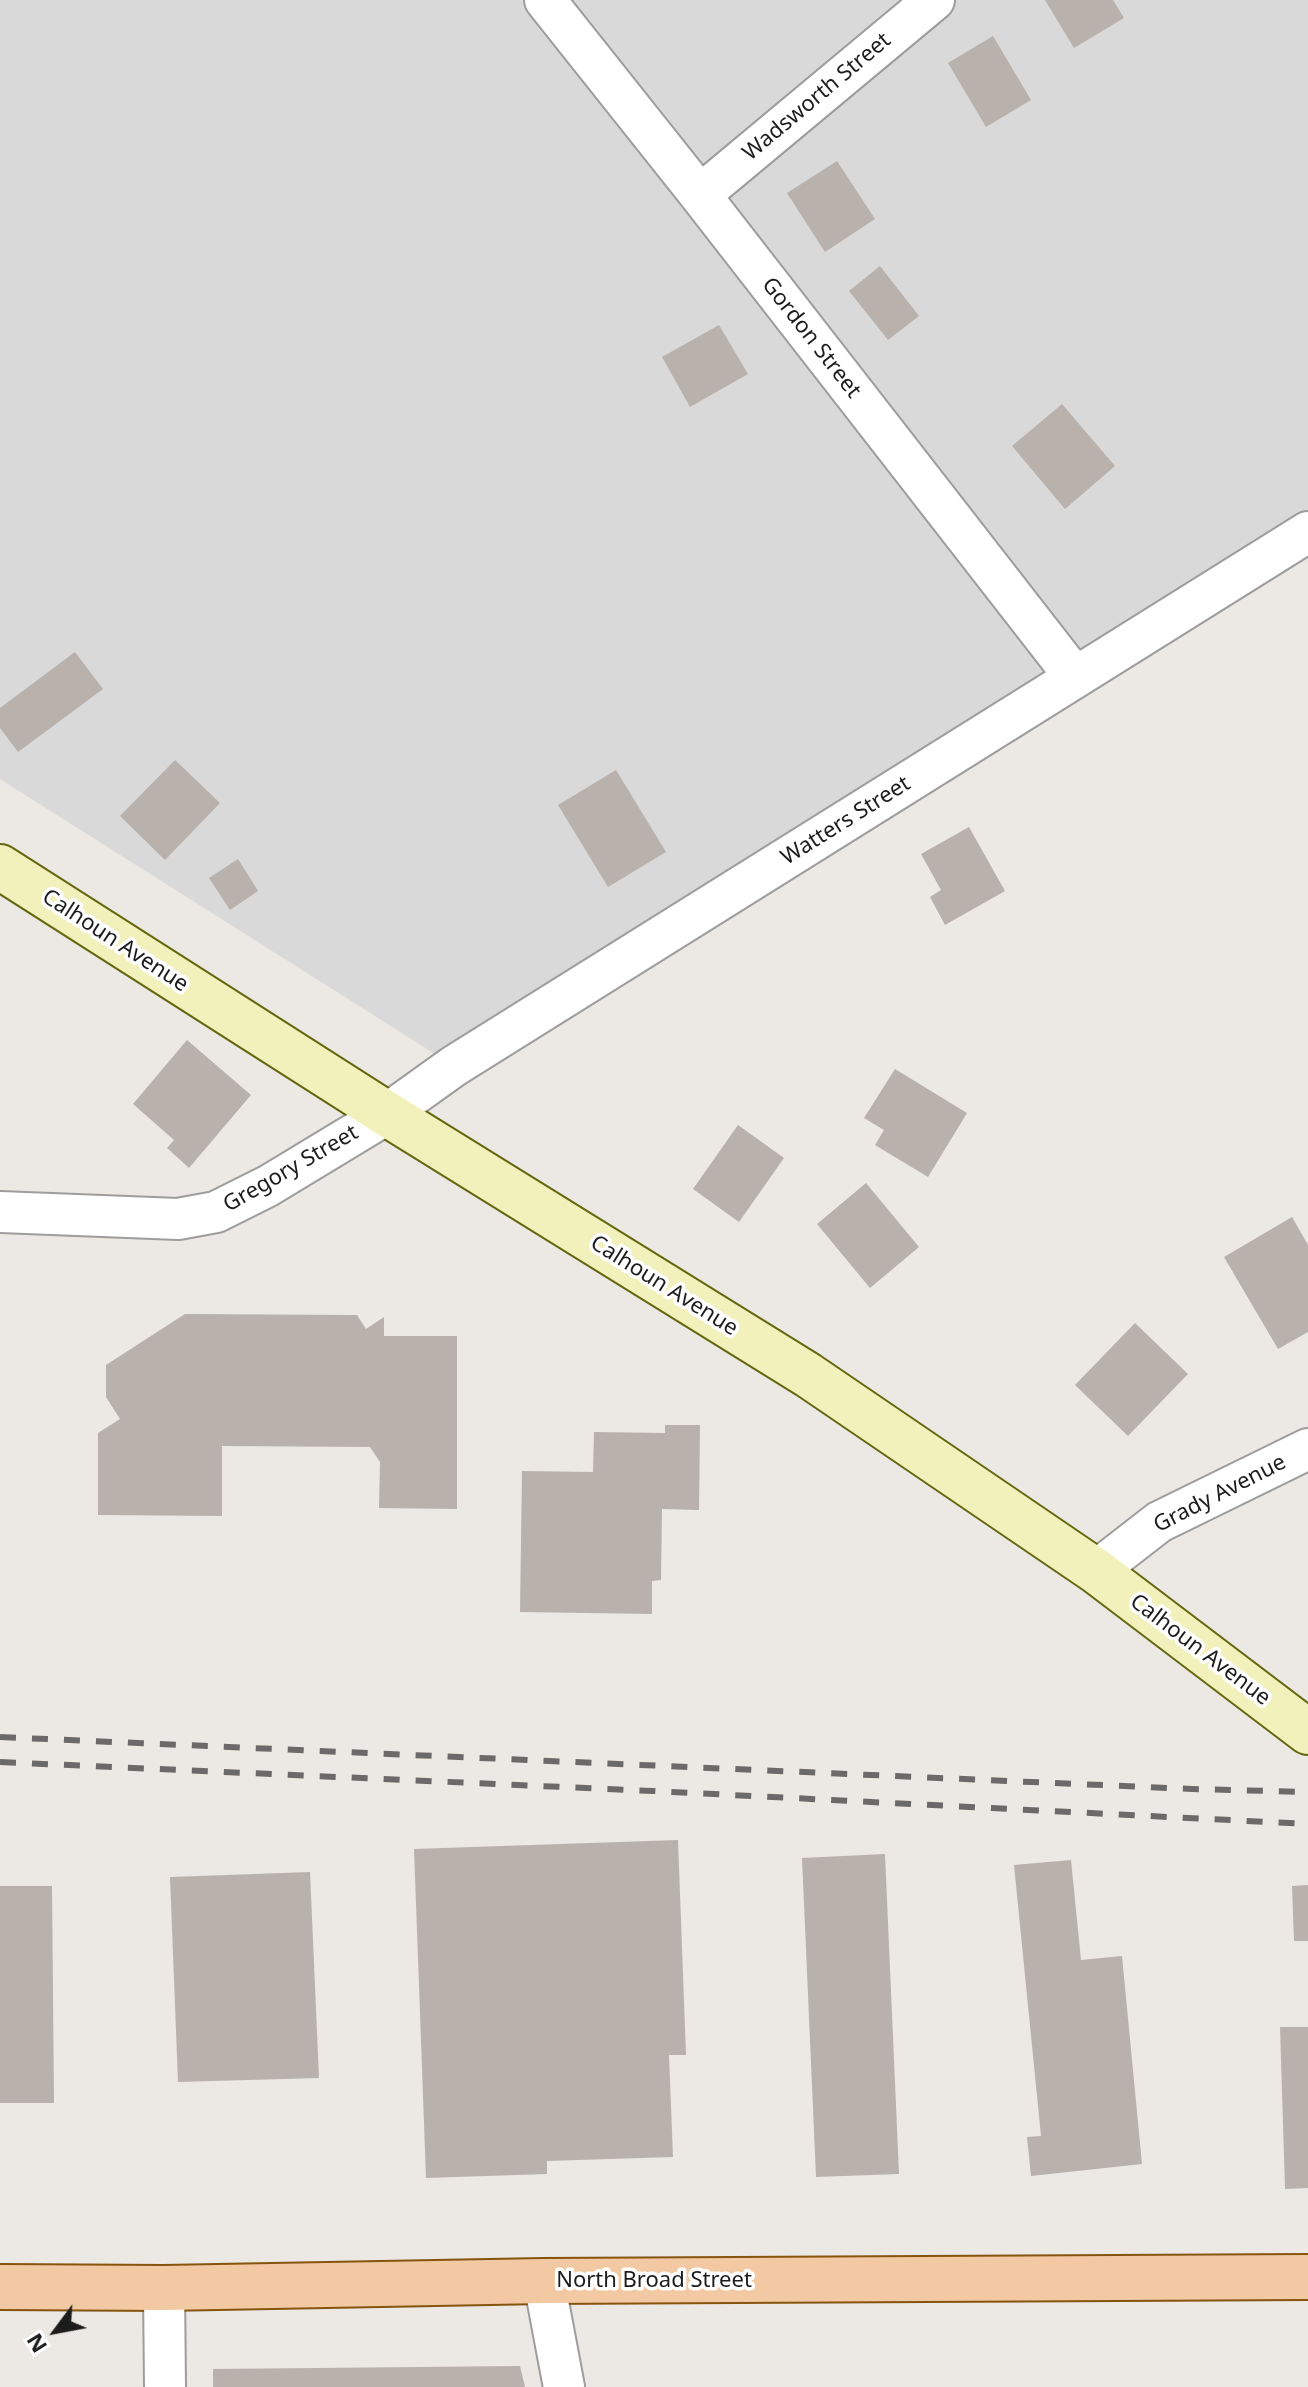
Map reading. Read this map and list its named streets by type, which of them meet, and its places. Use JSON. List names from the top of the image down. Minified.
{"streets":{"main road":["North Broad Street"],"street":["Wadsworth Street","Gordon Street","Watters Street","Calhoun Avenue","Gregory Street","Grady Avenue"]},"crossings":[["Wadsworth Street","Gordon Street"],["Gordon Street","Watters Street"],["Watters Street","Calhoun Avenue"],["Watters Street","Gregory Street"],["Calhoun Avenue","Gregory Street"],["Calhoun Avenue","Grady Avenue"]],"north":"bottom left"}
